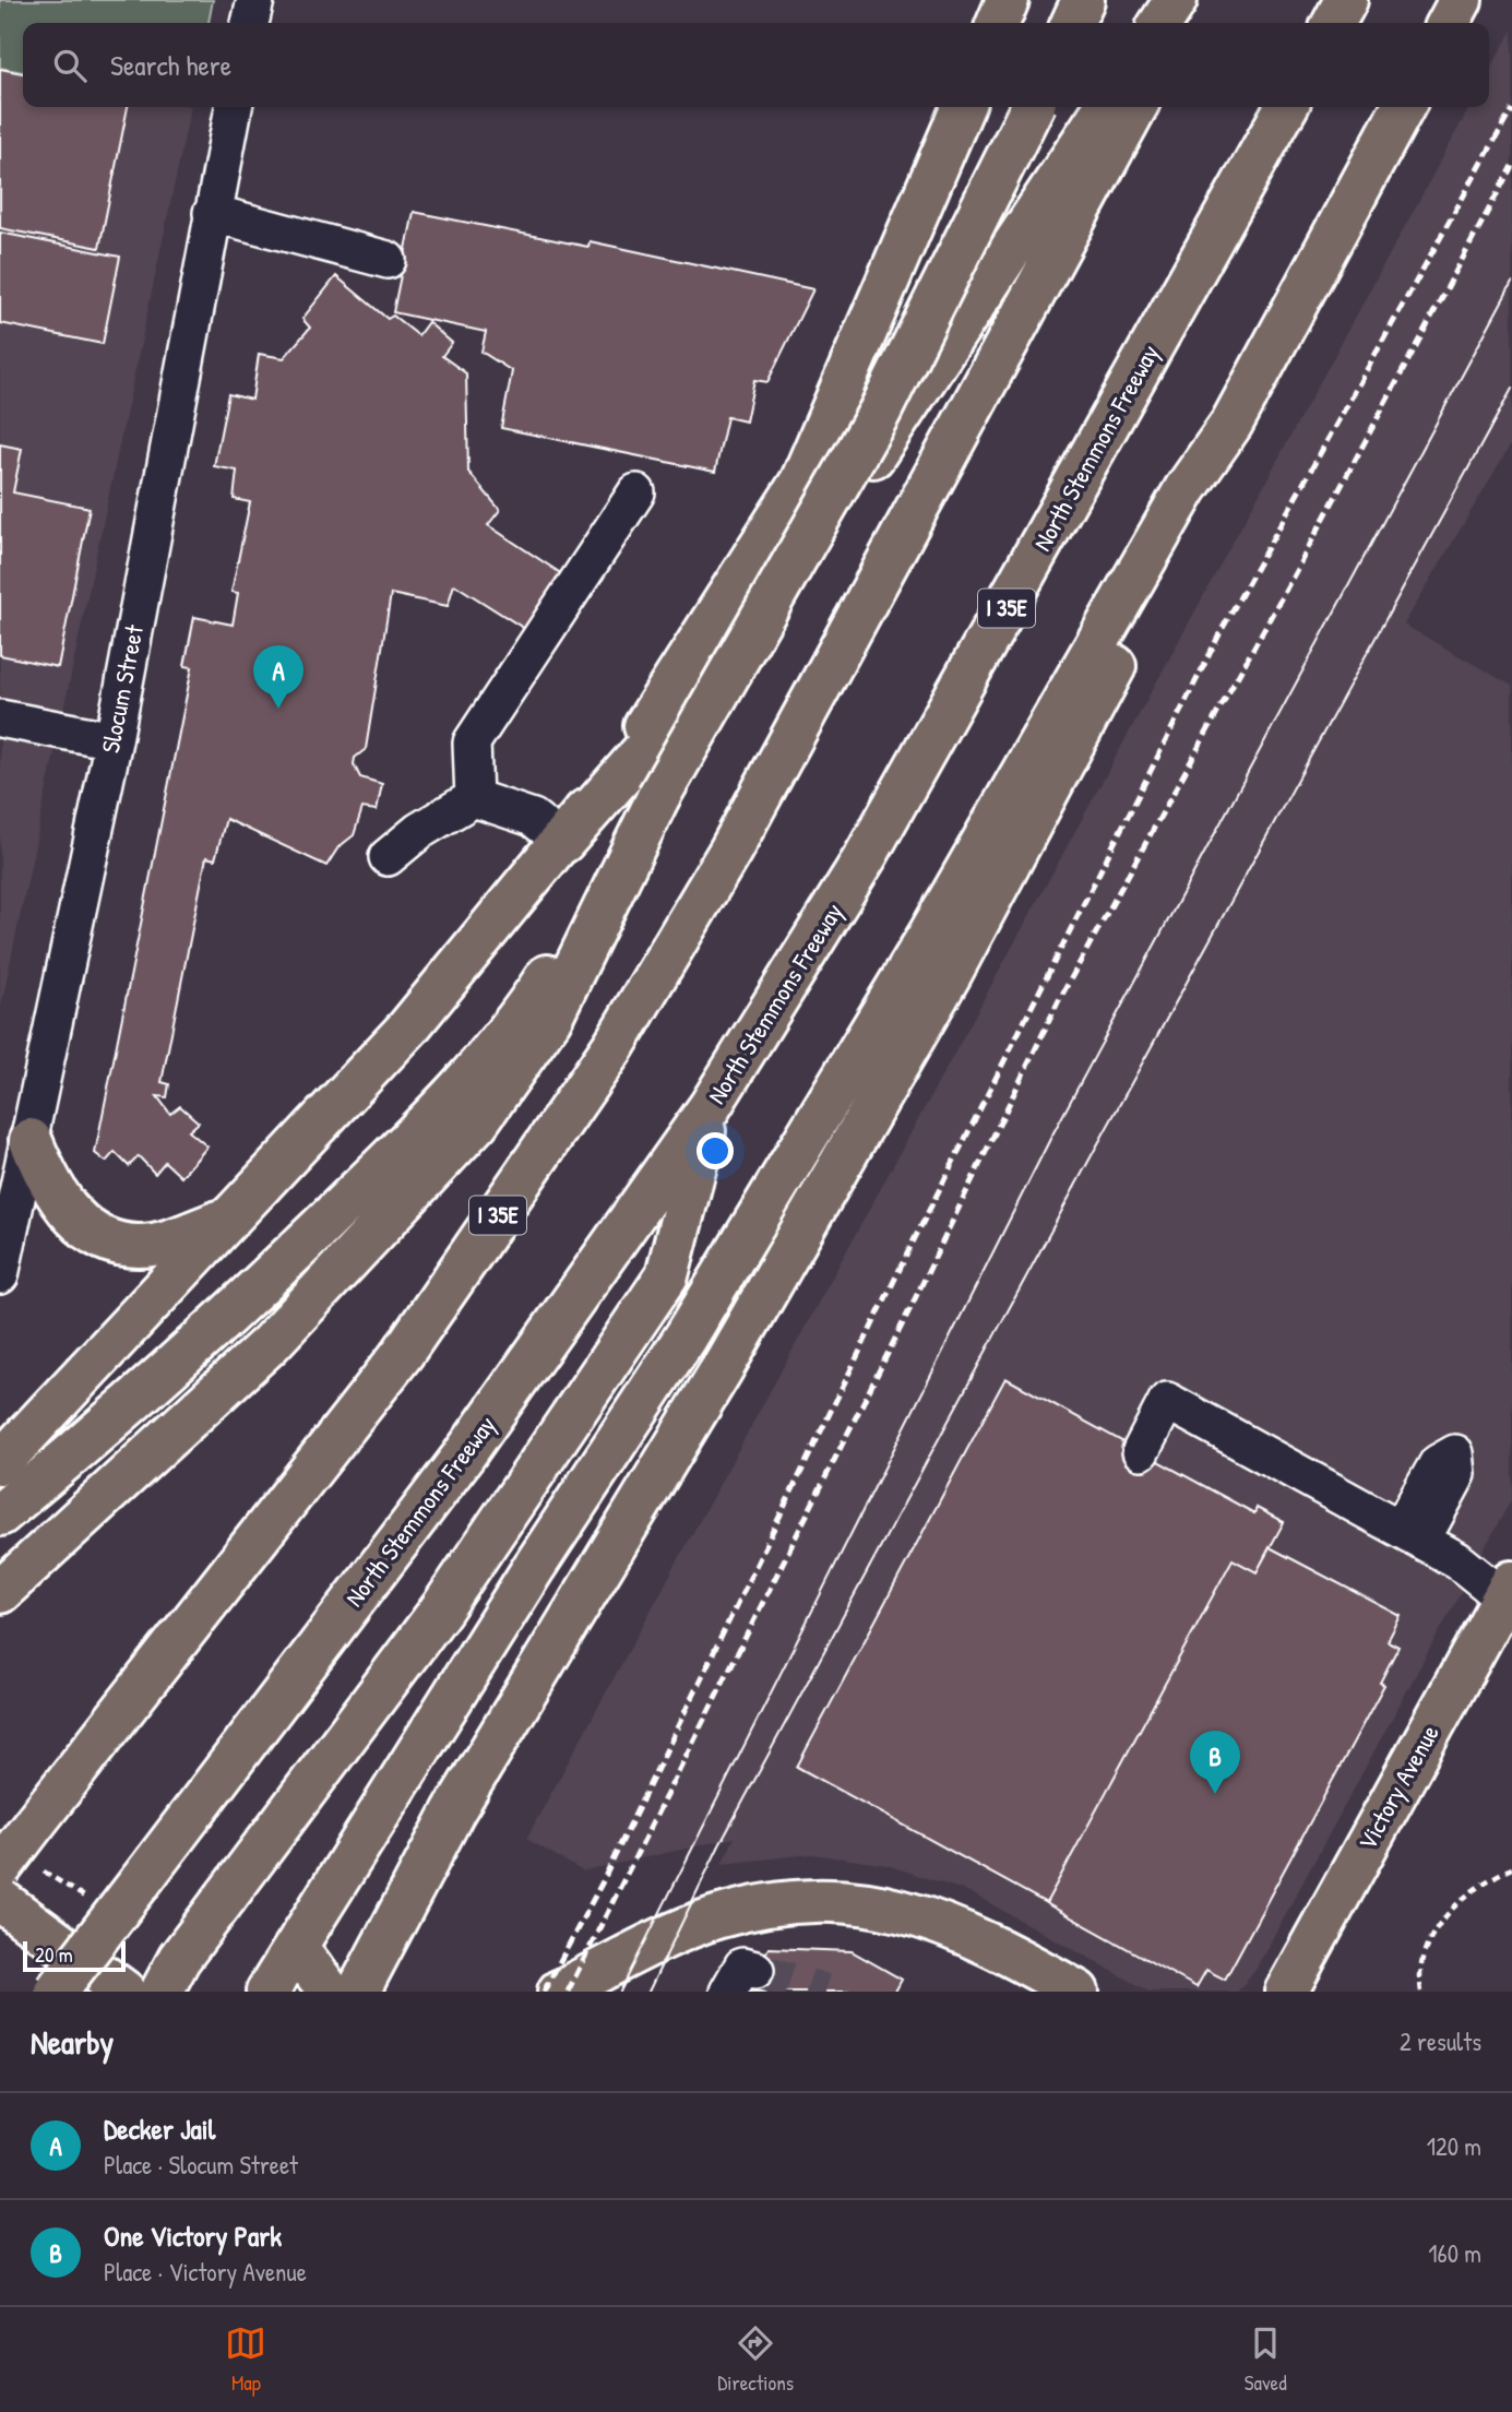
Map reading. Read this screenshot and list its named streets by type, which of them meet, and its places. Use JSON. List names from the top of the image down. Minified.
{"streets":{"main road":["North Stemmons Freeway","I 35E","Victory Avenue"],"street":["Slocum Street"]},"scale_bar":"20 m","page":{"search":"Search here","pins":["A","B"],"scale":"20 m","heading":["Nearby","2 results"],"list":[{"mark":"A","name":"Decker Jail","note":"Place · Slocum Street","value":"120 m"},{"mark":"B","name":"One Victory Park","note":"Place · Victory Avenue","value":"160 m"}],"nav":["Map","Directions","Saved"]}}
